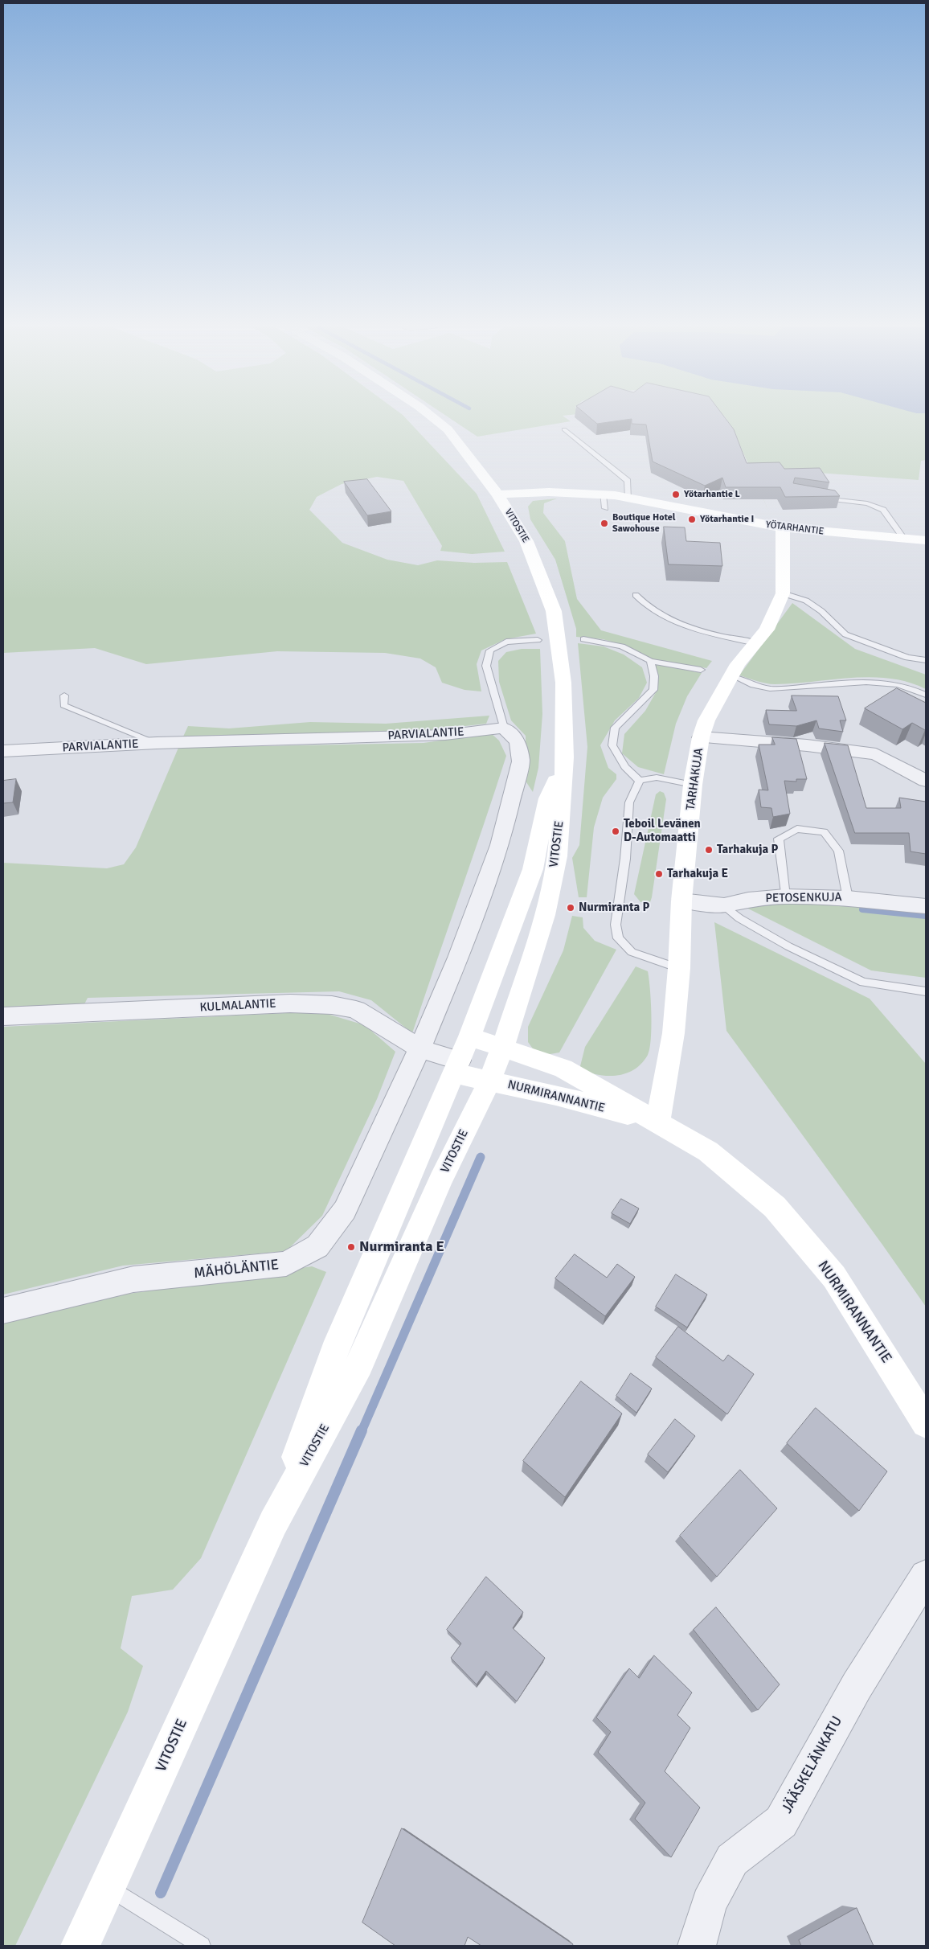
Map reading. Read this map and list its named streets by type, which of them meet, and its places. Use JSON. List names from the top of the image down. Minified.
{"streets":{"main road":["VITOSTIE","YÖTARHANTIE","TARHAKUJA","NURMIRANNANTIE"],"street":["PARVIALANTIE","PETOSENKUJA","KULMALANTIE","MÄHÖLÄNTIE","JÄÄSKELÄNKATU"]},"crossings":[["VITOSTIE","YÖTARHANTIE"],["VITOSTIE","KULMALANTIE"],["VITOSTIE","NURMIRANNANTIE"],["YÖTARHANTIE","TARHAKUJA"],["TARHAKUJA","PETOSENKUJA"],["TARHAKUJA","NURMIRANNANTIE"],["KULMALANTIE","NURMIRANNANTIE"],["KULMALANTIE","MÄHÖLÄNTIE"]],"places":["Yötarhantie L","Yötarhantie I","Boutique Hotel Sawohouse","Teboil Levänen D-Automaatti","Tarhakuja P","Tarhakuja E","Nurmiranta P","Nurmiranta E"]}
